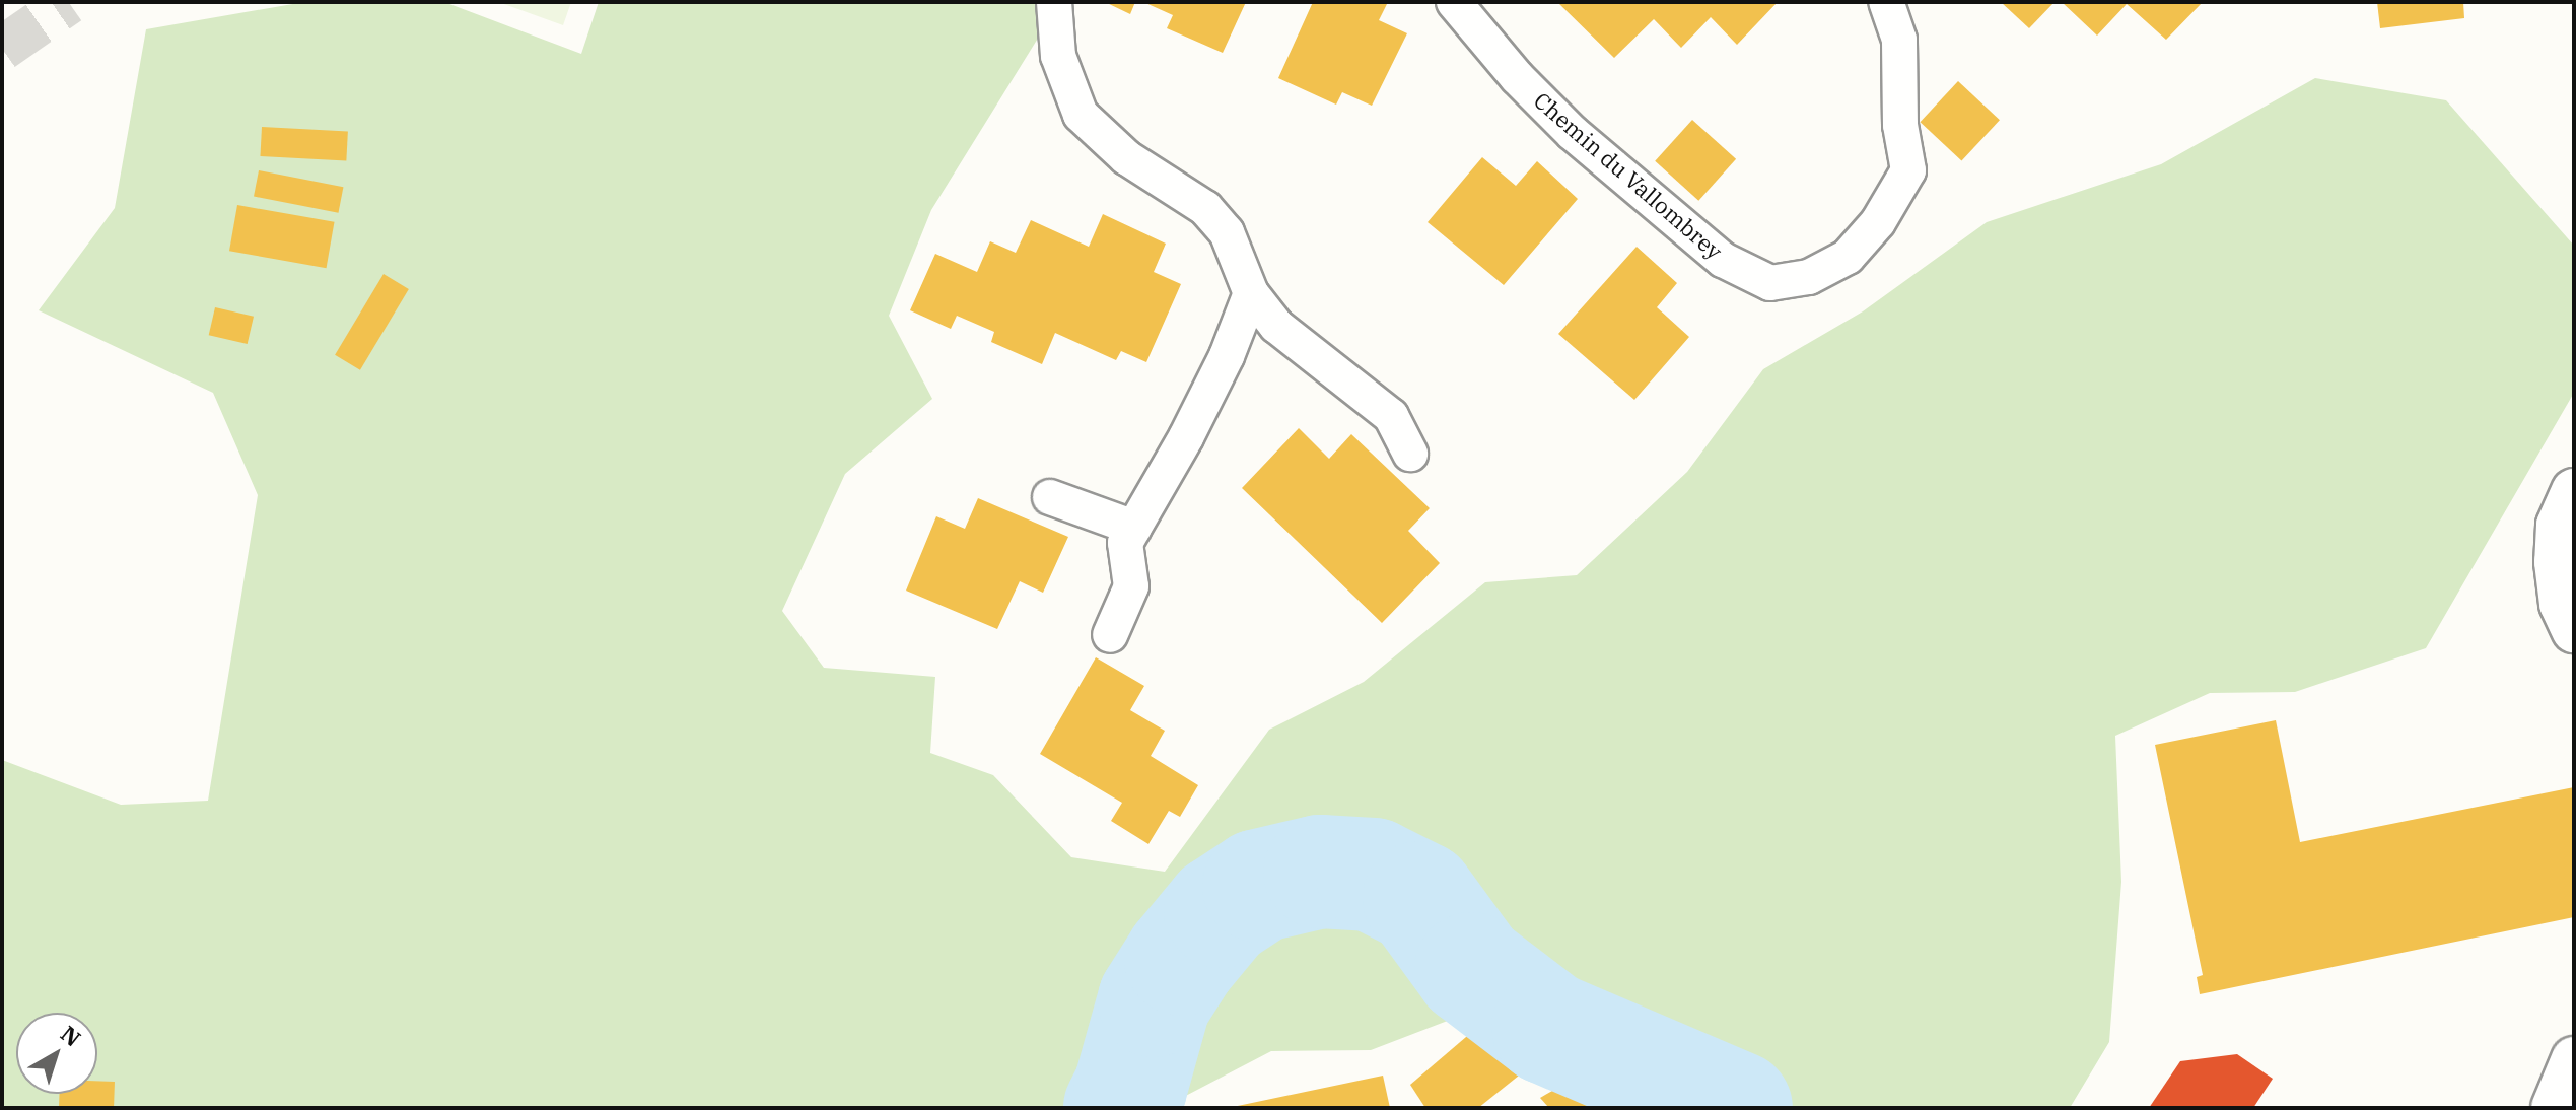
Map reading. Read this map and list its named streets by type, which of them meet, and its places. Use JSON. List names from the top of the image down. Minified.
{"streets":{"lane":["Chemin du Vallombrey"]},"north":"top right"}
